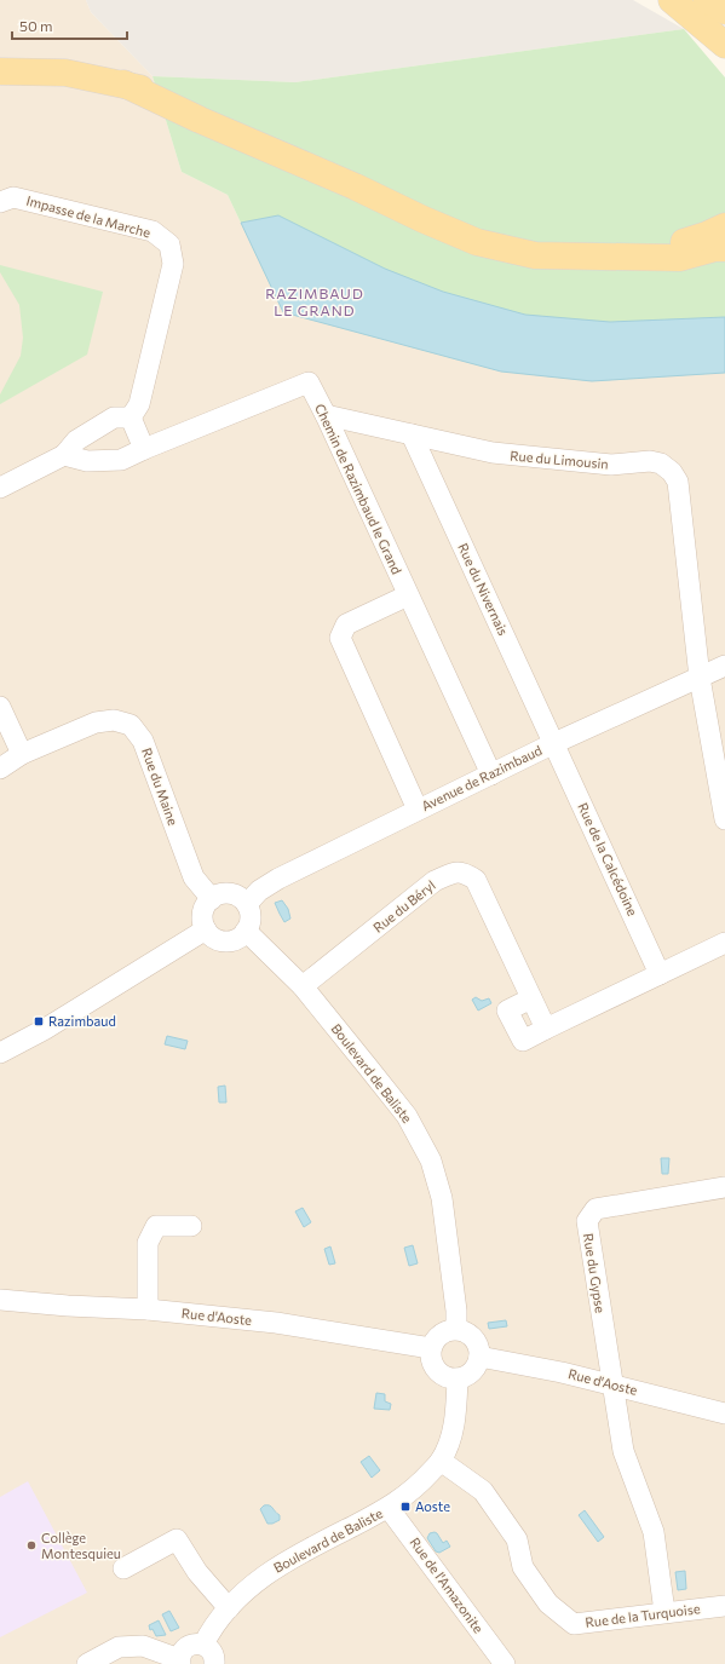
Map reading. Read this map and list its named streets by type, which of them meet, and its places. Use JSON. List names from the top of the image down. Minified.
{"streets":{"street":["Impasse de la Marche","Rue du Limousin","Chemin de Razimbaud le Grand","Rue du Nivernais","Avenue de Razimbaud","Rue du Maine","Rue de la Calcédoine","Rue du Béryl","Boulevard de Baliste","Rue du Gypse","Rue d'Aoste","Rue de l'Amazonite","Rue de la Turquoise"]},"crossings":[["Rue du Limousin","Chemin de Razimbaud le Grand"],["Rue du Limousin","Rue du Nivernais"],["Rue du Limousin","Avenue de Razimbaud"],["Chemin de Razimbaud le Grand","Avenue de Razimbaud"],["Rue du Nivernais","Avenue de Razimbaud"],["Rue du Nivernais","Rue de la Calcédoine"],["Avenue de Razimbaud","Rue du Maine"],["Avenue de Razimbaud","Rue de la Calcédoine"],["Avenue de Razimbaud","Boulevard de Baliste"],["Rue du Maine","Boulevard de Baliste"],["Rue de la Calcédoine","Rue du Béryl"],["Rue du Béryl","Boulevard de Baliste"],["Boulevard de Baliste","Rue d'Aoste"],["Boulevard de Baliste","Rue de l'Amazonite"],["Boulevard de Baliste","Rue de la Turquoise"],["Rue du Gypse","Rue d'Aoste"],["Rue du Gypse","Rue de la Turquoise"]],"districts":["RAZIMBAUD LE GRAND"],"places":{"transit":["Razimbaud","Aoste"],"other":["Collège Montesquieu"]},"scale_bar":"50 m"}
